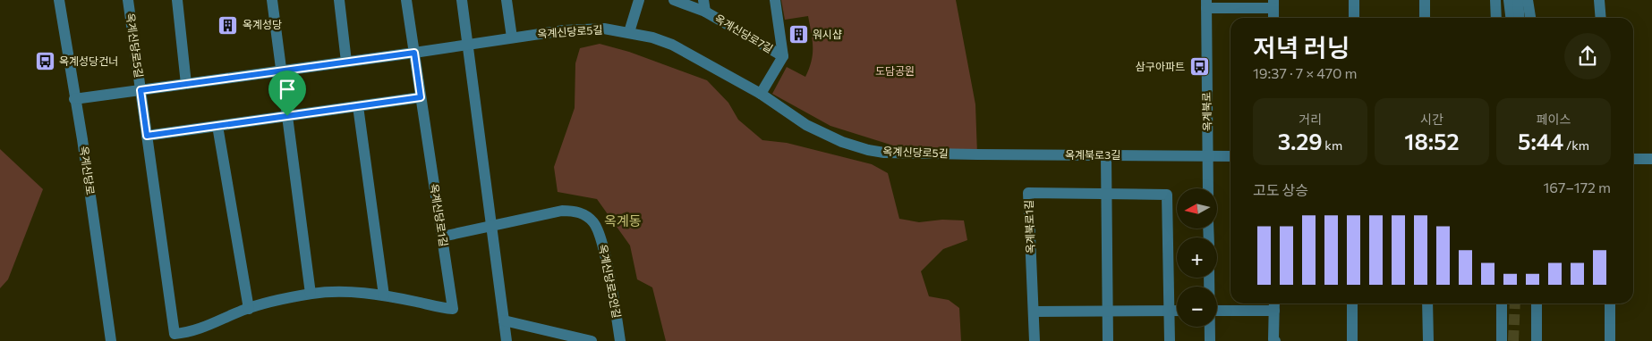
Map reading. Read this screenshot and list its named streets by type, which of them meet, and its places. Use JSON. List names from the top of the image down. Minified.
{"streets":{"street":["옥계신당로5길","옥계신당로7길","옥계북로","옥계북로3길","옥계신당로","옥계신당로1길","옥계북로1길","옥계신당로5안길"]},"crossings":[["옥계신당로5길","옥계북로3길"],["옥계신당로5길","옥계신당로"],["옥계신당로5길","옥계신당로1길"],["옥계북로","옥계북로3길"],["옥계신당로1길","옥계신당로5안길"]],"districts":["옥계동"],"parks":["도담공원"],"places":{"building":["옥계성당","워시샵"],"bus stop":["옥계성당건너","삼구아파트"]},"north":"left","page":{"heading":["저녁 러닝","19:37 · 7 × 470 m"],"stats":[["거리","3.29 km"],["시간","18:52"],["페이스","5:44 /km"]],"chart":["고도 상승","167–172 m"],"map_buttons":["+","−"]}}
